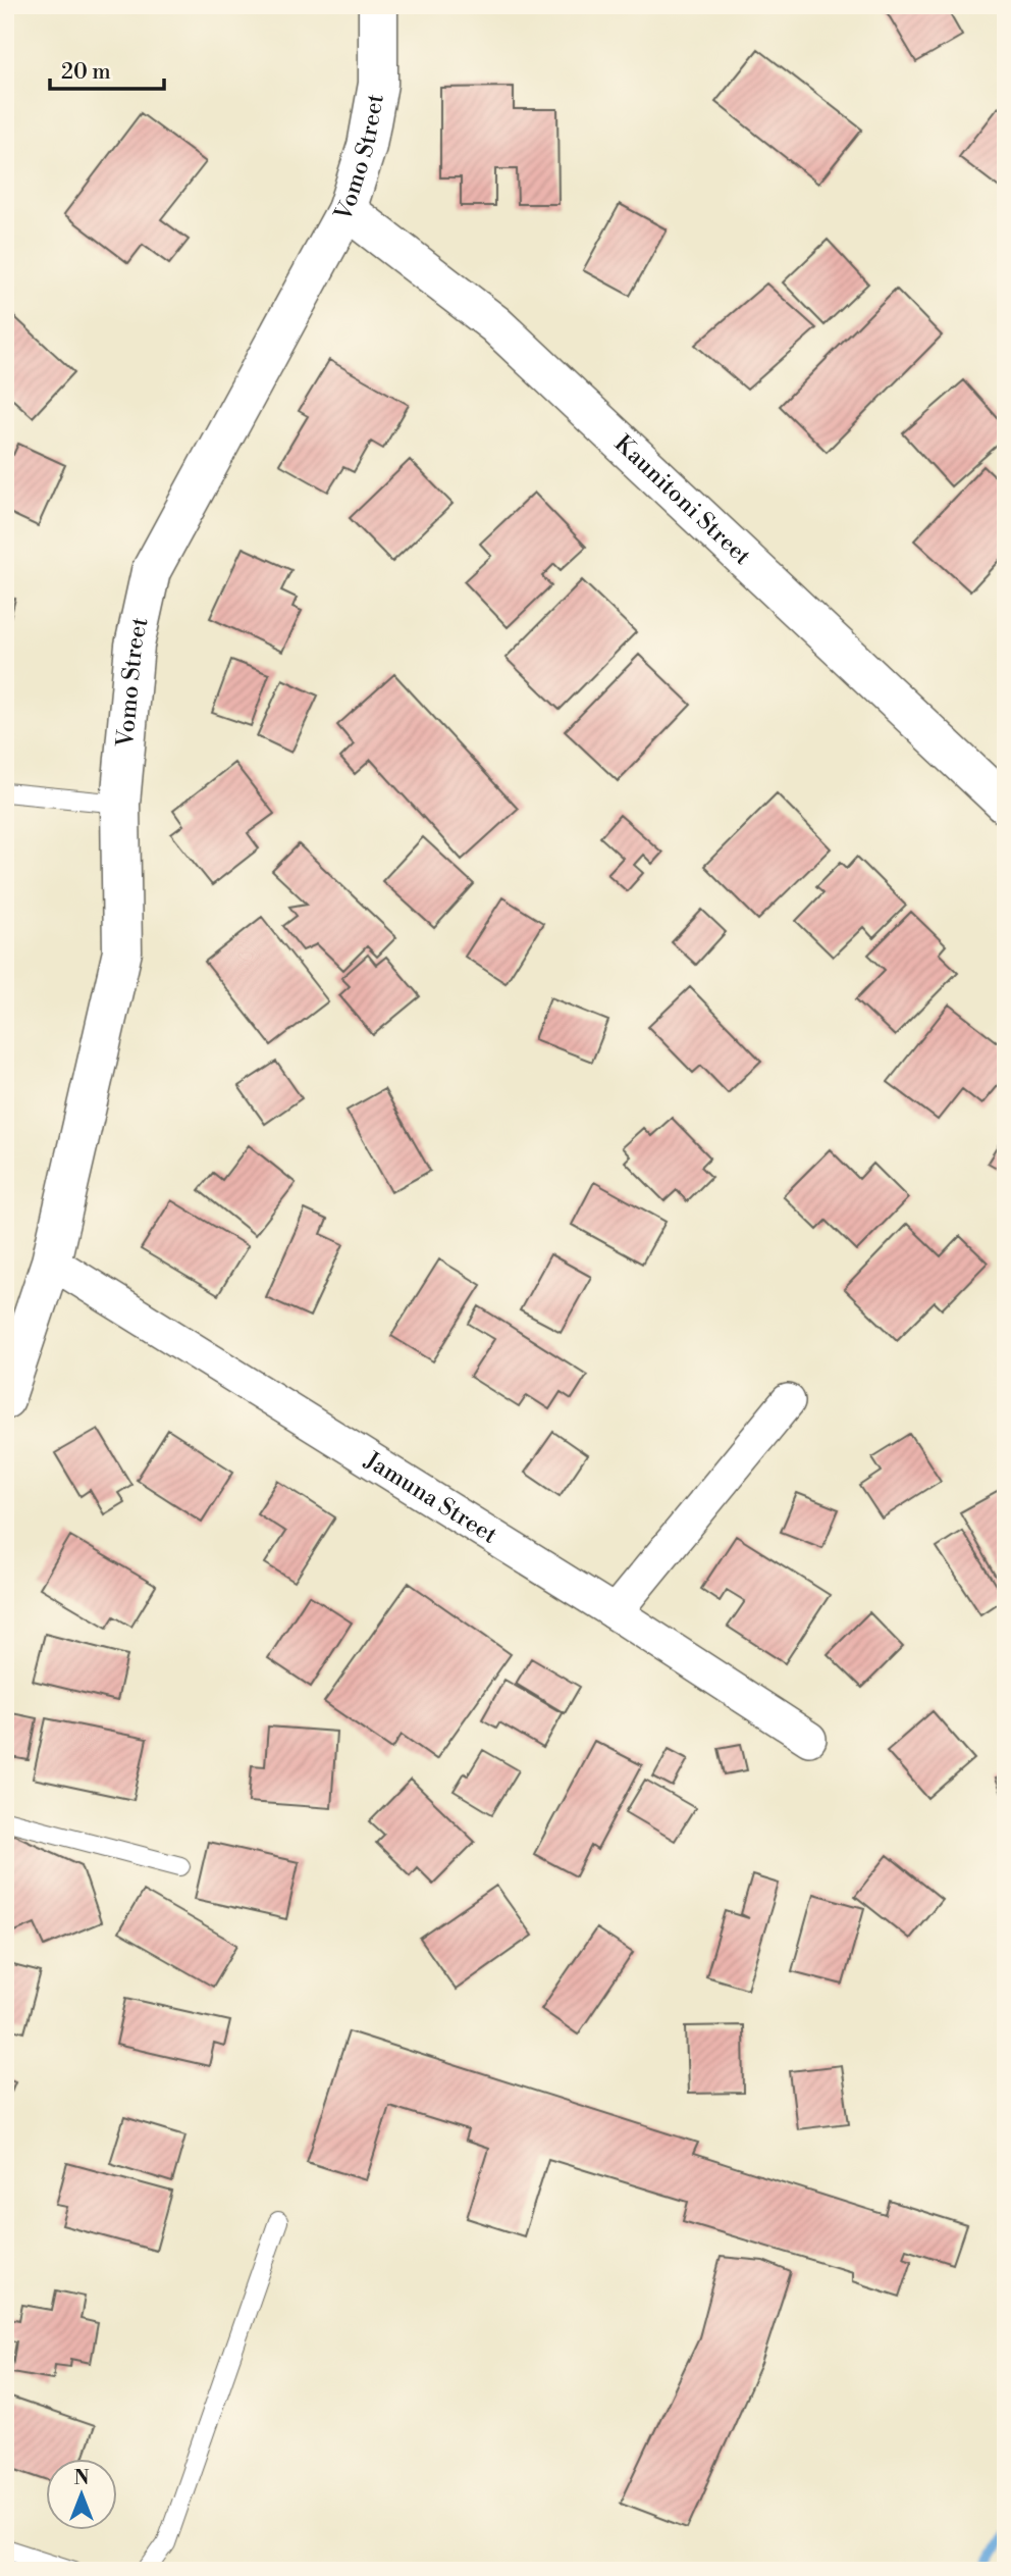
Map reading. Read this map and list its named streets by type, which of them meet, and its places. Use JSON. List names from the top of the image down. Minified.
{"streets":{"main road":["Vomo Street","Kaunitoni Street"],"street":["Jamuna Street"]},"crossings":[["Vomo Street","Kaunitoni Street"],["Vomo Street","Jamuna Street"]],"scale_bar":"20 m","north":"top"}
